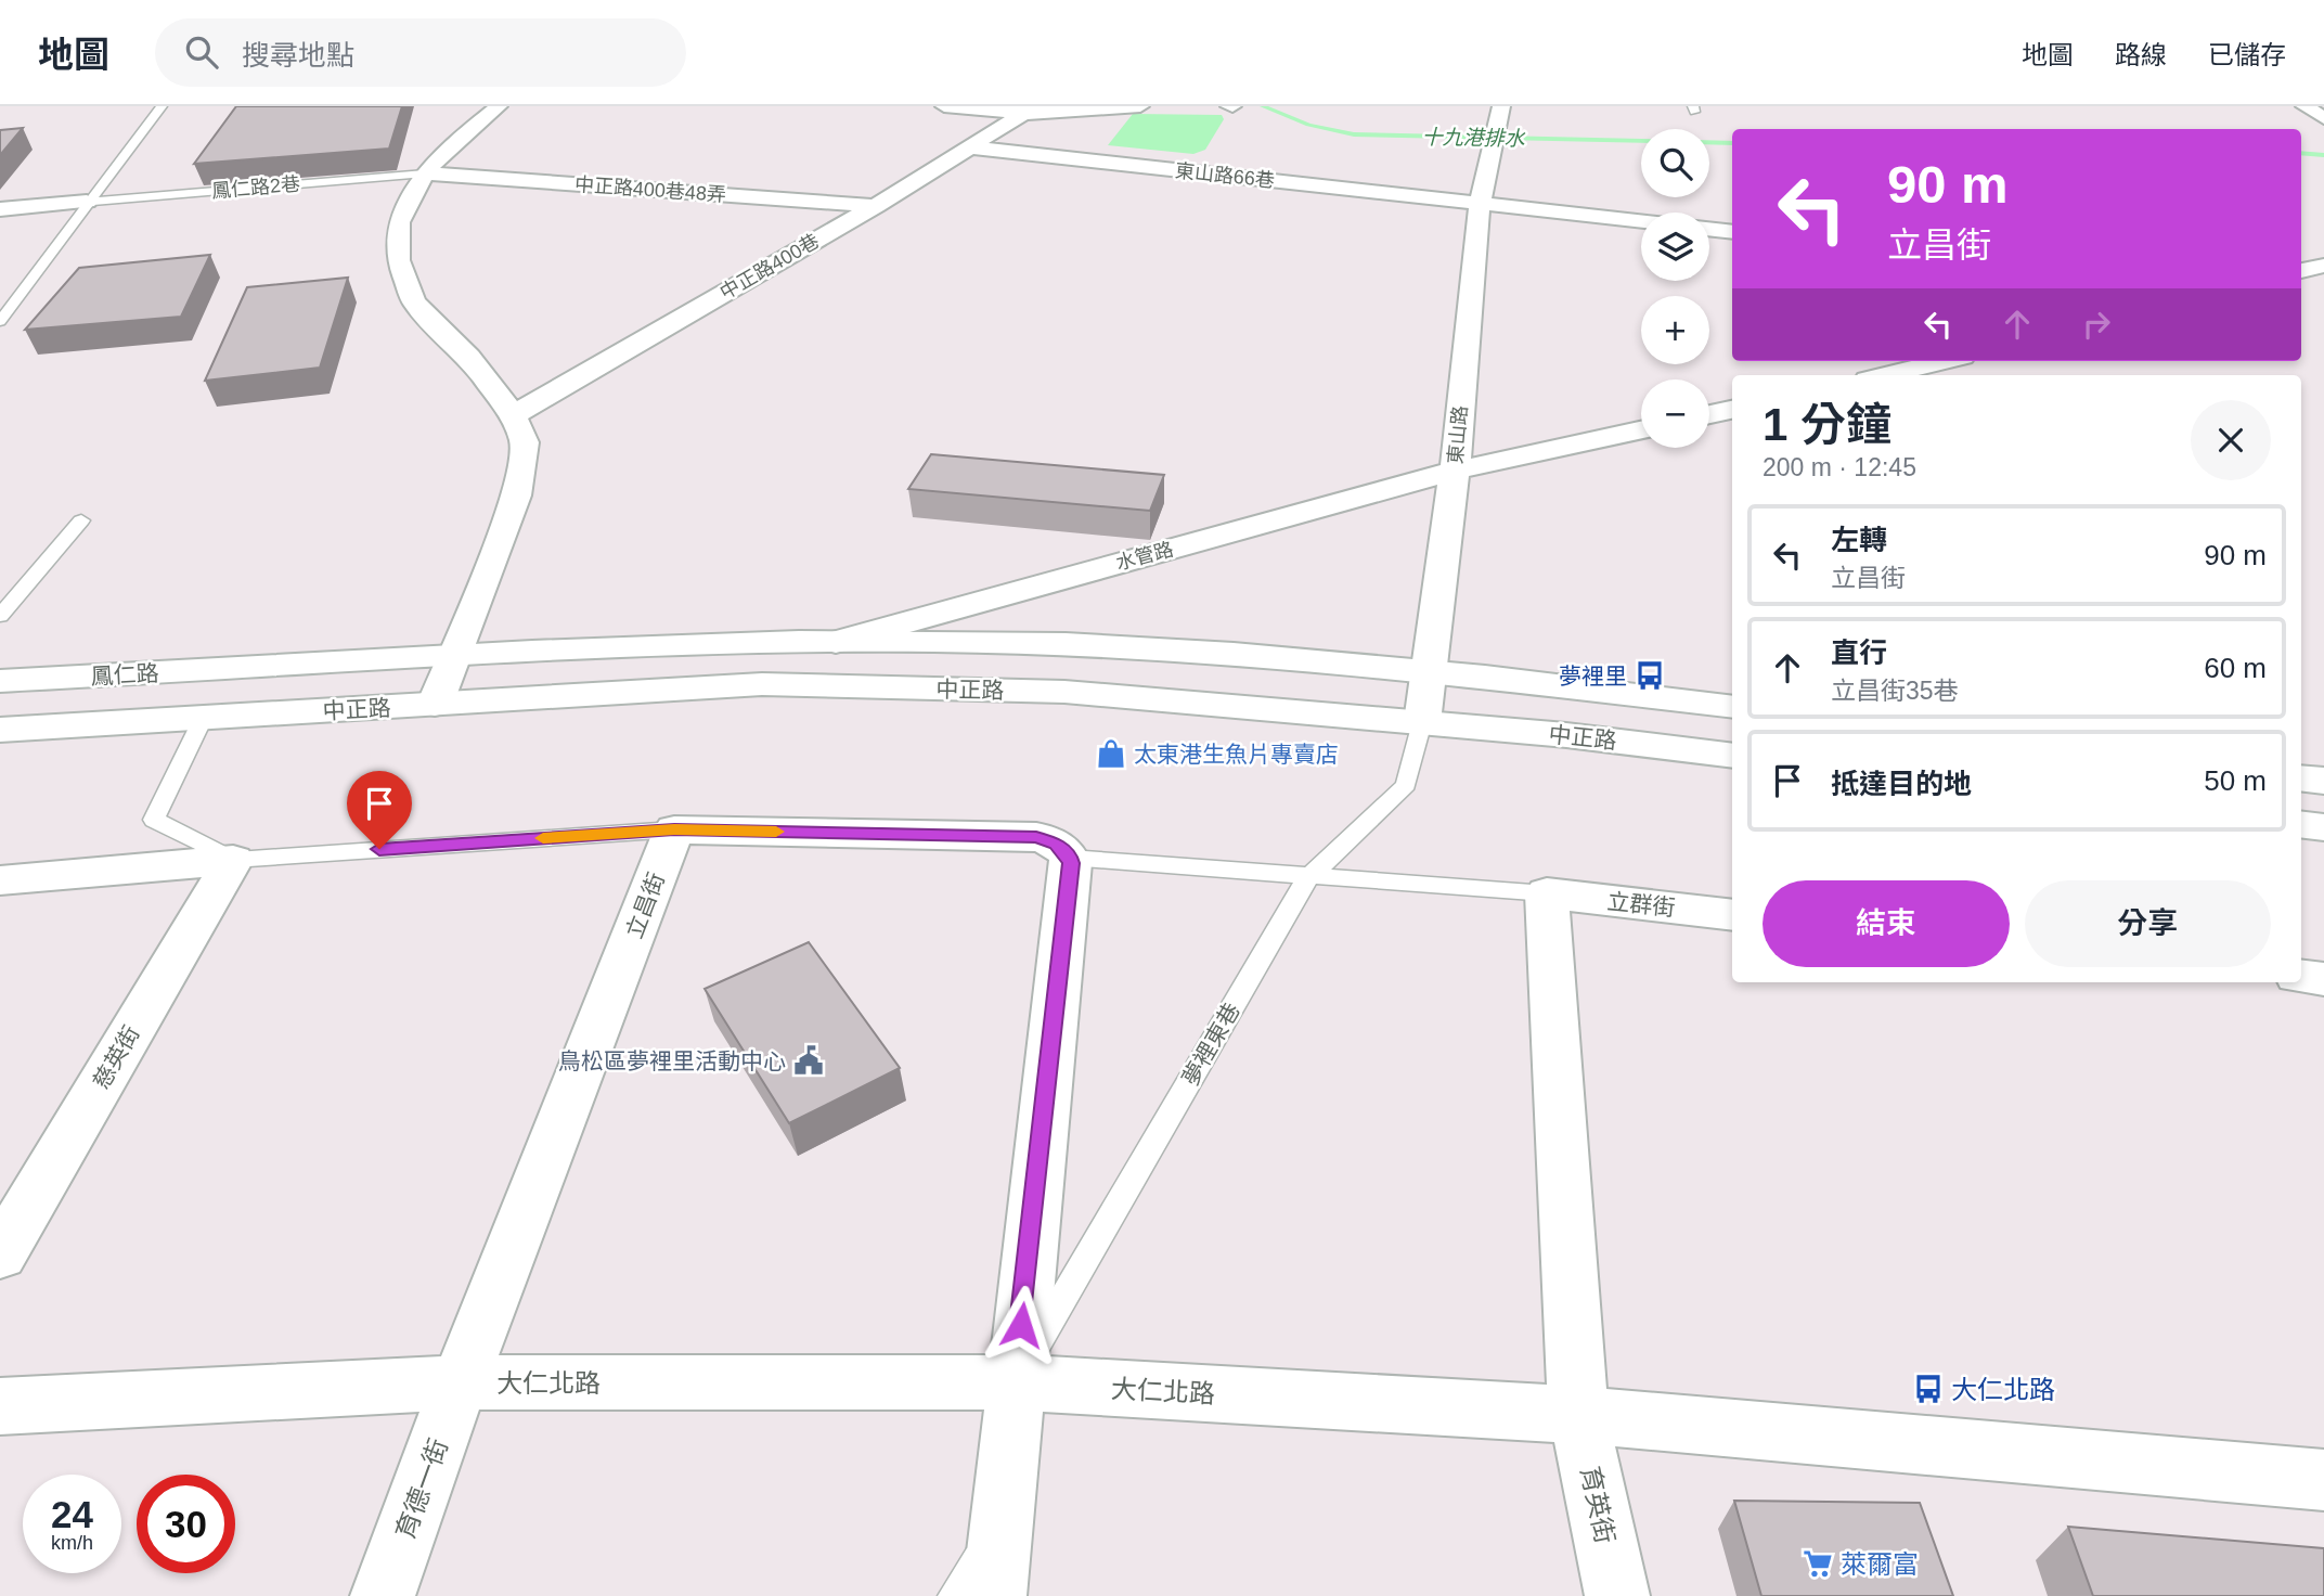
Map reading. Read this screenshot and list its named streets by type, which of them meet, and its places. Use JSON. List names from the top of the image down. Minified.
{"streets":{"street":["東山路66巷","中正路400巷48弄","中正路400巷","東山路","水管路","鳳仁路","中正路","立群街","立昌街","慈英街","大仁北路","育德一街","育英街"],"lane":["鳳仁路2巷","夢裡東巷"]},"crossings":[["東山路66巷","中正路400巷"],["東山路66巷","東山路"],["鳳仁路2巷","中正路400巷48弄"],["中正路400巷48弄","中正路400巷"],["東山路","水管路"],["東山路","中正路"],["東山路","夢裡東巷"],["水管路","中正路"],["鳳仁路","中正路"],["中正路","夢裡東巷"],["立昌街","大仁北路"],["立昌街","育德一街"],["夢裡東巷","大仁北路"],["大仁北路","育德一街"],["大仁北路","育英街"]],"water":["十九港排水"],"places":{"bus stop":["夢裡里","大仁北路"],"shop":["太東港生魚片專賣店"],"public building":["鳥松區夢裡里活動中心"],"supermarket":["萊爾富"]},"page":{"header":"地圖","search":"搜尋地點","nav":["地圖","路線","已儲存"],"map_buttons":["+","−"],"turn":["90 m","立昌街"],"heading":["1 分鐘","200 m · 12:45"],"list":[{"name":"左轉","note":"立昌街","value":"90 m"},{"name":"直行","note":"立昌街35巷","value":"60 m"},{"name":"抵達目的地","value":"50 m"}],"buttons":["結束","分享"],"speed":"24 km/h","limit":"30"}}
